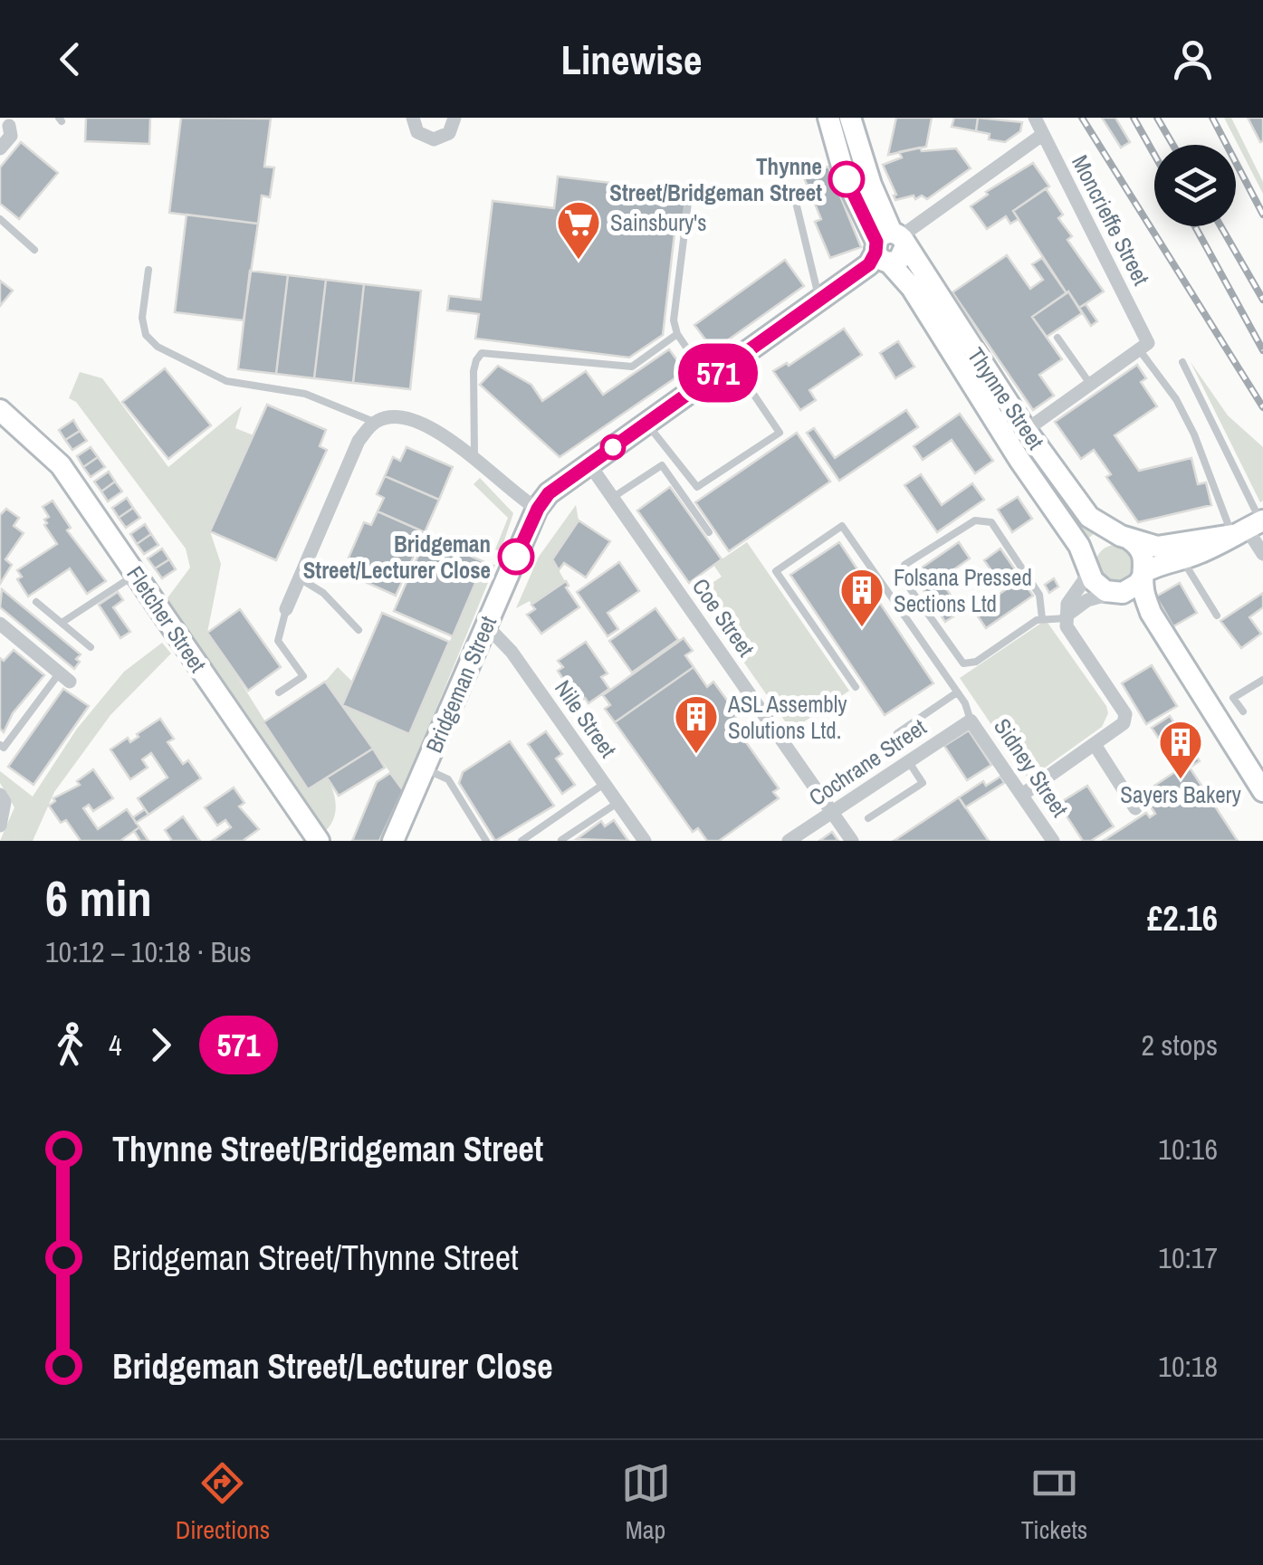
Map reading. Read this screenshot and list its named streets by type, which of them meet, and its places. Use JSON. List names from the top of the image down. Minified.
{"streets":{"street":["Moncrieffe Street","Thynne Street","Coe Street","Fletcher Street","Bridgeman Street","Nile Street","Cochrane Street","Sidney Street"]},"crossings":[["Moncrieffe Street","Bridgeman Street"],["Thynne Street","Bridgeman Street"],["Coe Street","Bridgeman Street"],["Coe Street","Cochrane Street"],["Bridgeman Street","Nile Street"],["Cochrane Street","Sidney Street"]],"places":{"other":["Thynne Street/Bridgeman Street","Bridgeman Street/Lecturer Close"],"supermarket":["Sainsbury's"],"building":["Folsana Pressed Sections Ltd","ASL Assembly Solutions Ltd.","Sayers Bakery"]},"lines":["bus line 571"],"page":{"header":"Linewise","on_map":"571","heading":["6 min","10:12 – 10:18 · Bus","£2.16"],"legs":["4","571","2 stops"],"list":[{"name":"Thynne Street/Bridgeman Street","value":"10:16"},{"name":"Bridgeman Street/Thynne Street","value":"10:17"},{"name":"Bridgeman Street/Lecturer Close","value":"10:18"}],"tabs":["Directions","Map","Tickets"]}}
